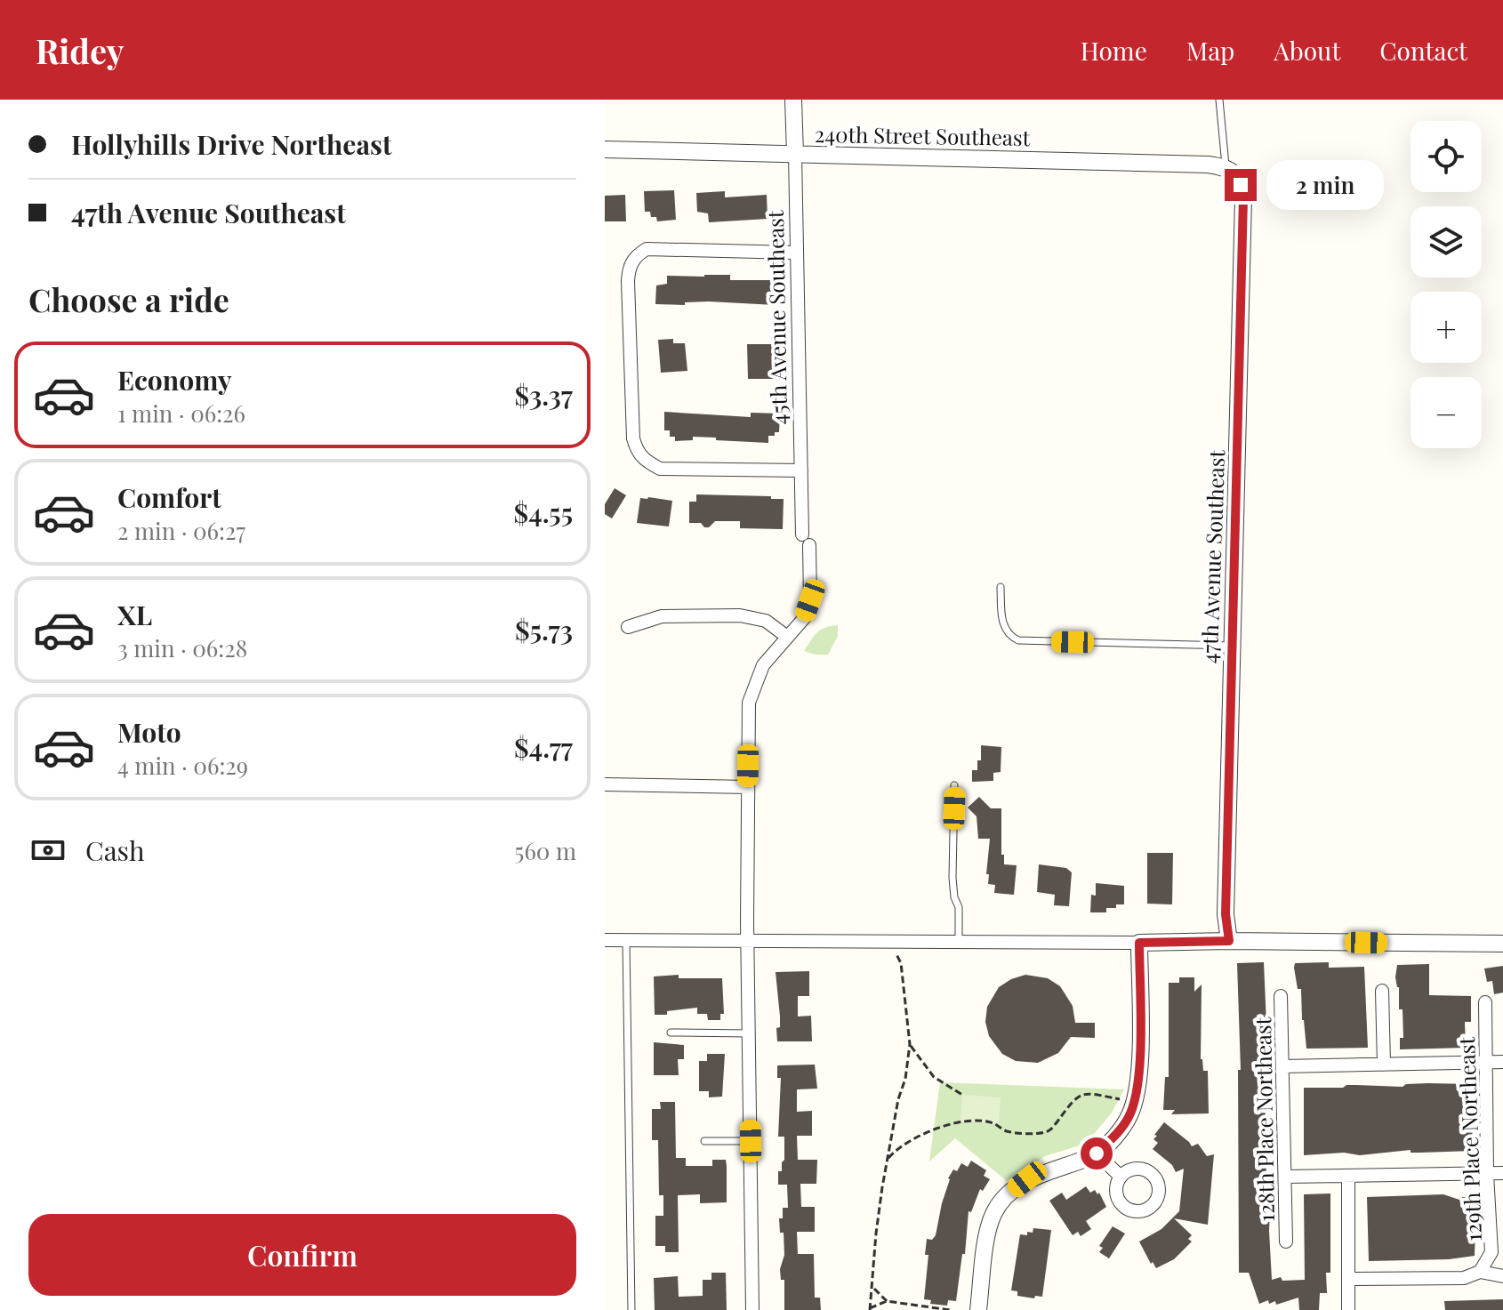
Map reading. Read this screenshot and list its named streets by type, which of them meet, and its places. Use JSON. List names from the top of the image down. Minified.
{"streets":{"street":["240th Street Southeast","45th Avenue Southeast","47th Avenue Southeast","128th Place Northeast","129th Place Northeast"]},"crossings":[["240th Street Southeast","45th Avenue Southeast"],["240th Street Southeast","47th Avenue Southeast"]],"page":{"header":"Ridey","nav":["Home","Map","About","Contact"],"banner":["Hollyhills Drive Northeast","47th Avenue Southeast"],"map_buttons":["+","−"],"bubble":"2 min","heading":"Choose a ride","list":[{"name":"Economy","note":"1 min · 06:26","value":"$3.37"},{"name":"Comfort","note":"2 min · 06:27","value":"$4.55"},{"name":"XL","note":"3 min · 06:28","value":"$5.73"},{"name":"Moto","note":"4 min · 06:29","value":"$4.77"}],"pay":["Cash","560 m"],"buttons":"Confirm"}}
